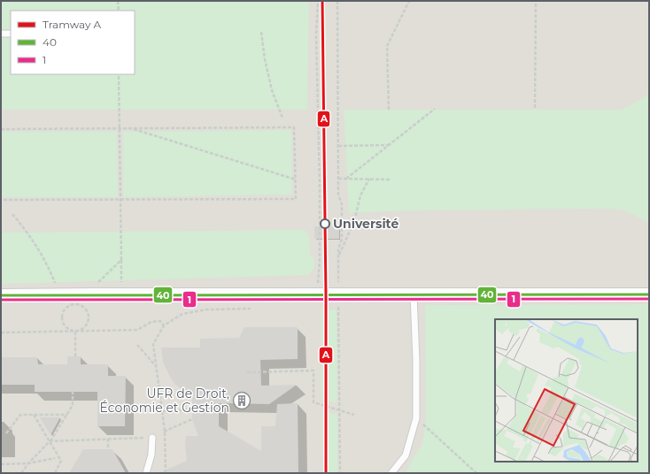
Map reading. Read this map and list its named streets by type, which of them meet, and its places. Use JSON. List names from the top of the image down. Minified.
{"places":{"other":["Université"],"building":["UFR de Droit, Économie et Gestion"]},"lines":["tram line A","transit line 40","transit line 1"],"legend":["Tramway A","40","1"]}
